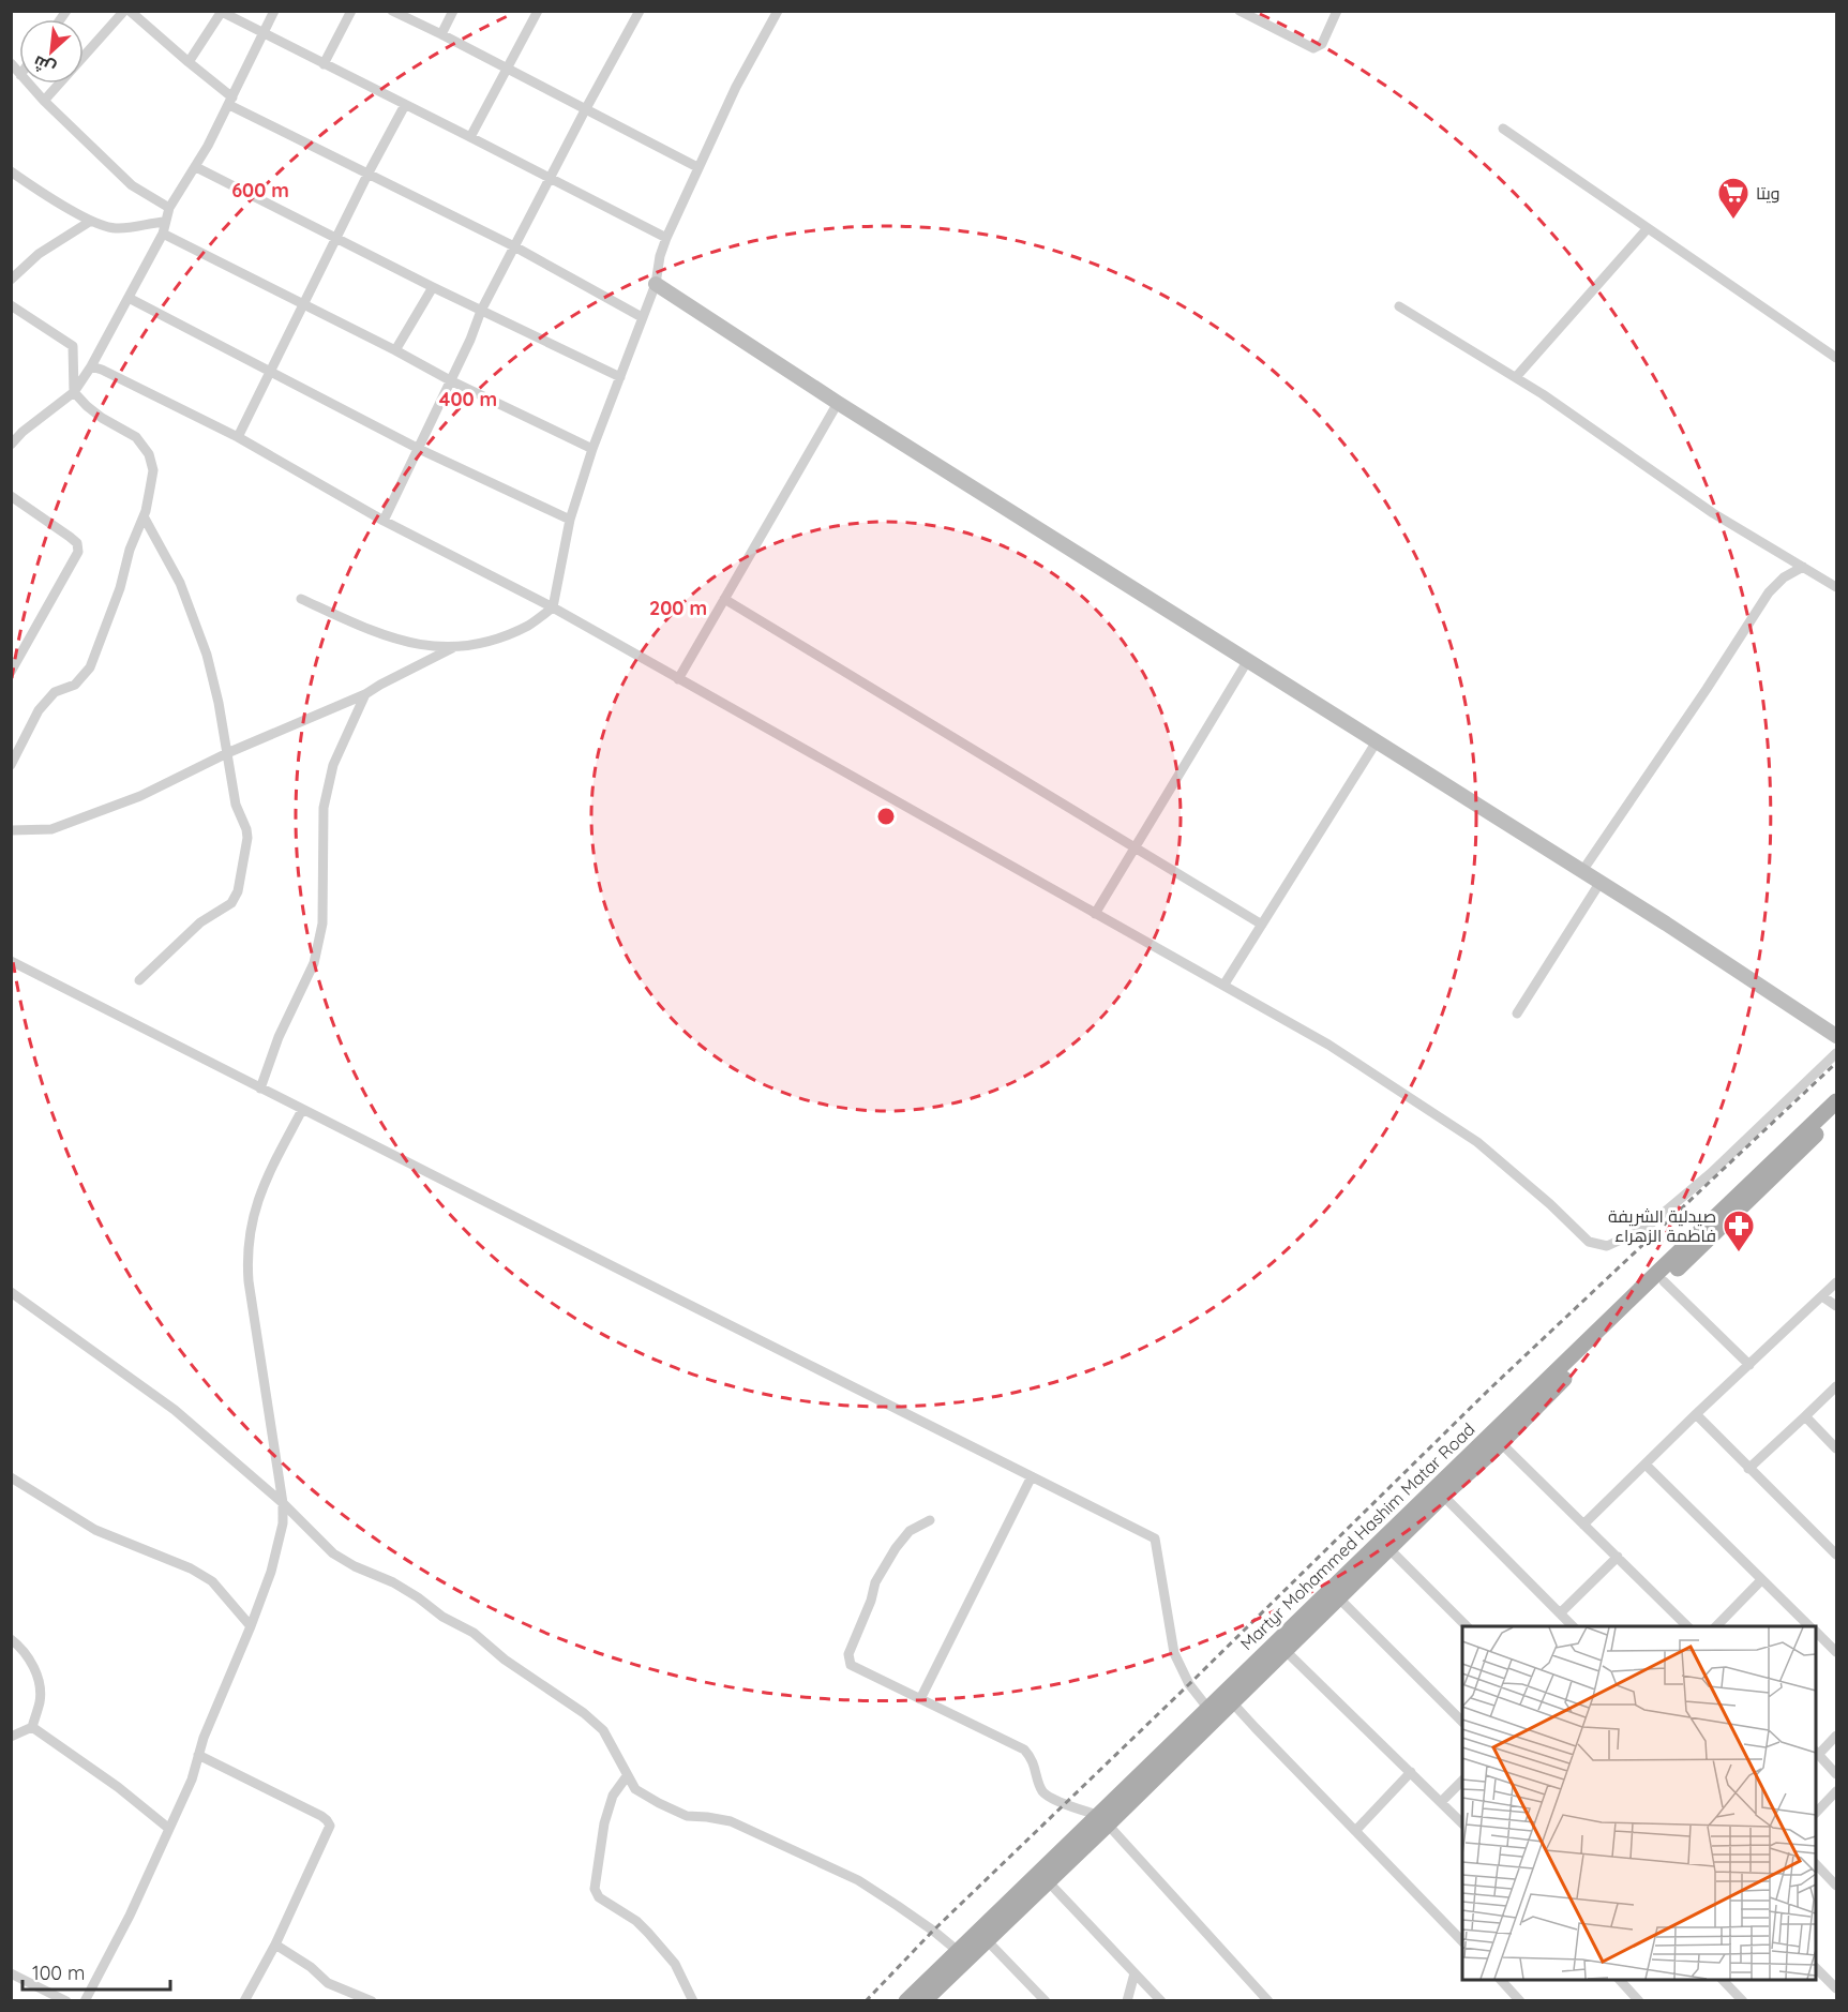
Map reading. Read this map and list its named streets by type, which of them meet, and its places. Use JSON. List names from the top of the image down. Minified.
{"streets":{"main road":["Martyr Mohammed Hashim Matar Road"]},"places":{"supermarket":["ويتا"],"pharmacy":["صيدلية الشريفة فاطمة الزهراء"]},"scale_bar":"100 m","north":"bottom left","rings":["600 m","400 m","200 m"]}
